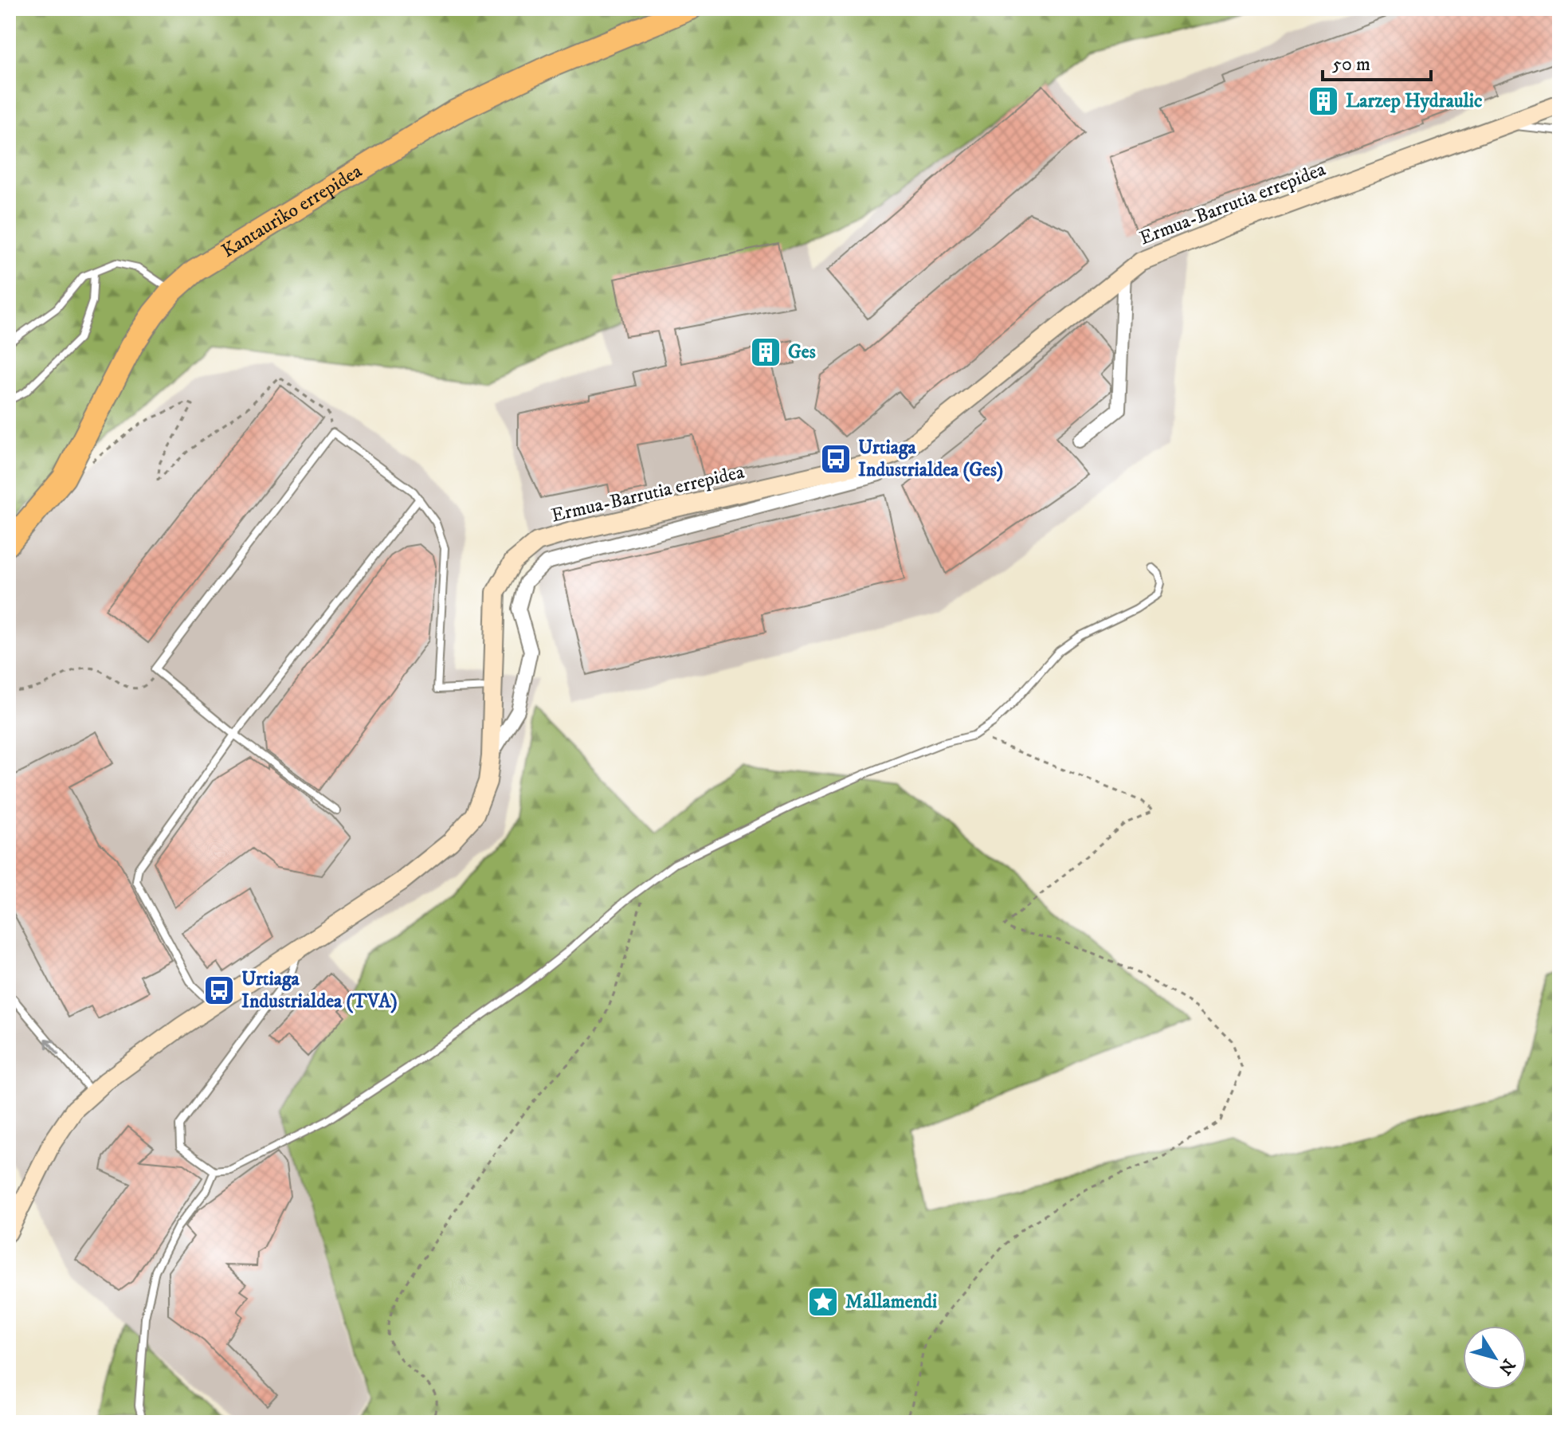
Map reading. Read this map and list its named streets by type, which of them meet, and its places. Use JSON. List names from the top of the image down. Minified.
{"streets":{"highway":["Kantauriko errepidea"],"street":["Ermua-Barrutia errepidea"]},"places":{"building":["Larzep Hydraulic","Ges"],"bus stop":["Urtiaga Industrialdea (Ges)","Urtiaga Industrialdea (TVA)"],"place":["Mallamendi"]},"scale_bar":"50 m","north":"bottom right"}
